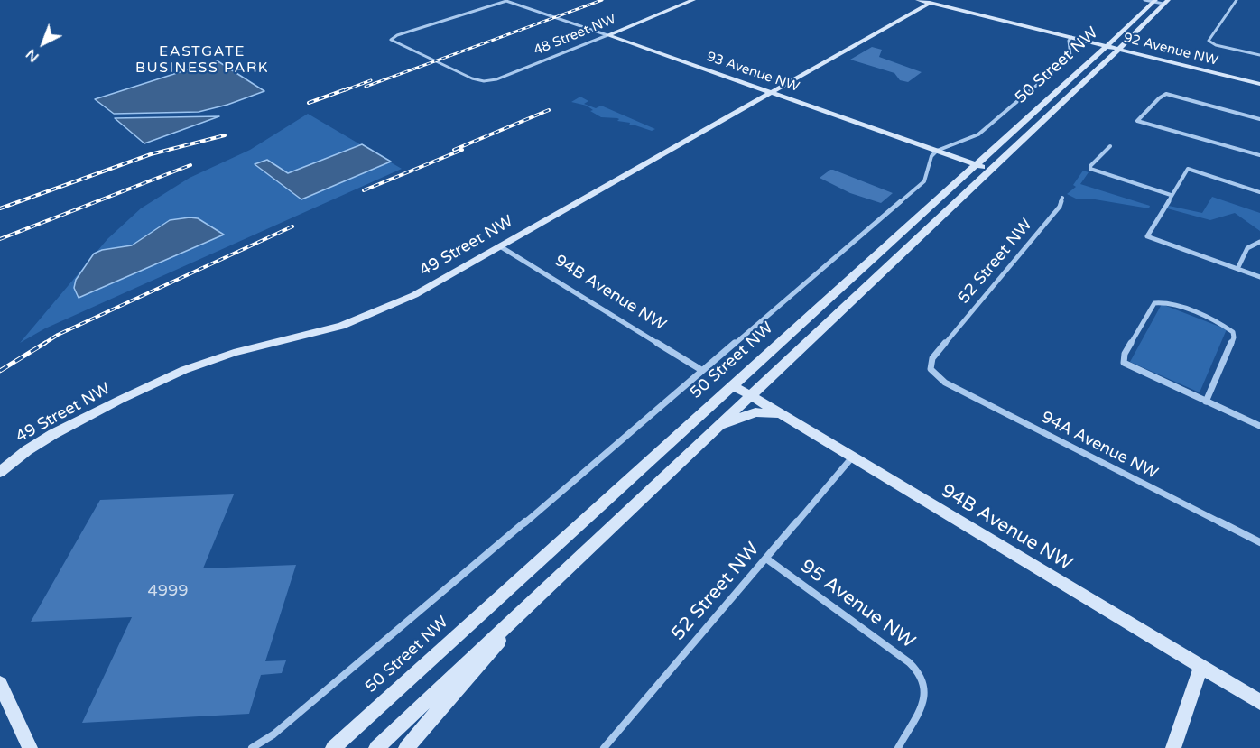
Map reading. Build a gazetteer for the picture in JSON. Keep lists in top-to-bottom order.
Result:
{
  "streets": {
    "main road": [
      "48 Street NW",
      "92 Avenue NW",
      "50 Street NW",
      "93 Avenue NW",
      "49 Street NW",
      "94B Avenue NW"
    ],
    "street": ["52 Street NW", "94A Avenue NW", "95 Avenue NW"]
  },
  "crossings": [
    ["48 Street NW", "93 Avenue NW"],
    ["92 Avenue NW", "50 Street NW"],
    ["92 Avenue NW", "49 Street NW"],
    ["50 Street NW", "93 Avenue NW"],
    ["50 Street NW", "94B Avenue NW"],
    ["93 Avenue NW", "49 Street NW"],
    ["49 Street NW", "94B Avenue NW"],
    ["52 Street NW", "94B Avenue NW"],
    ["52 Street NW", "94A Avenue NW"],
    ["52 Street NW", "95 Avenue NW"]
  ],
  "districts": ["EASTGATE BUSINESS PARK"],
  "house_numbers": ["4999"],
  "north": "bottom left"
}
